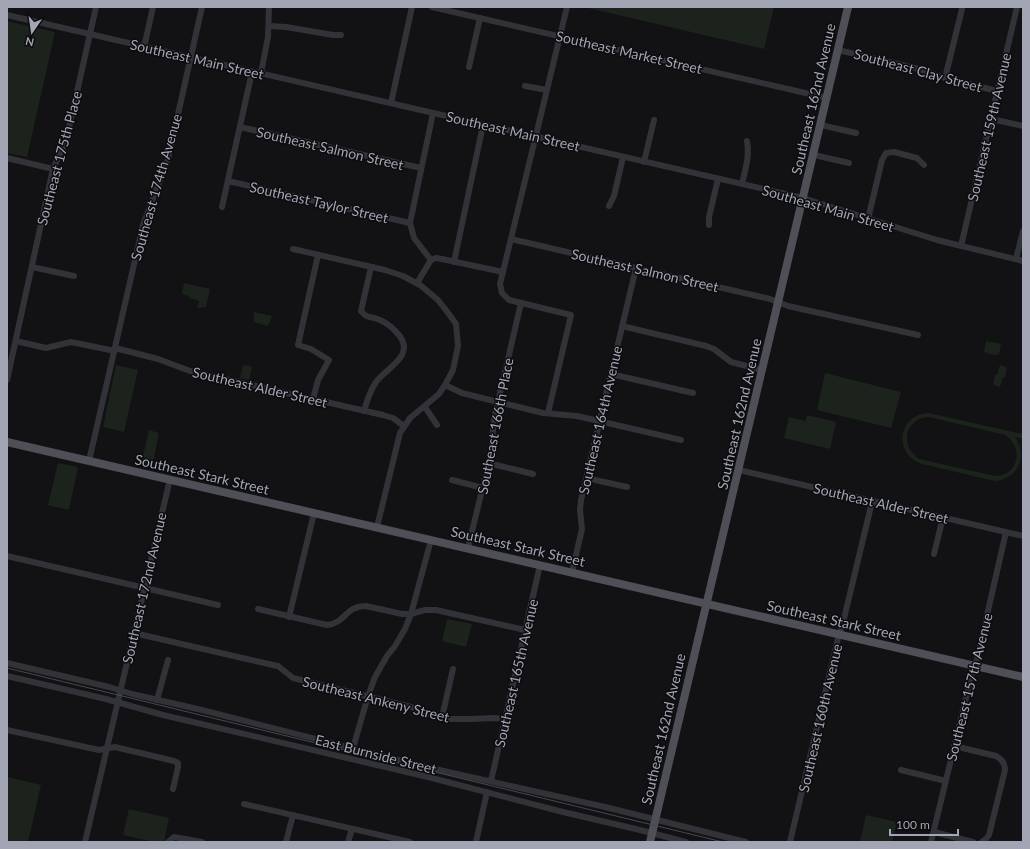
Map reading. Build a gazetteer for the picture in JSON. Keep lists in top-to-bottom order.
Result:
{
  "streets": {
    "main road": ["Southeast 162nd Avenue", "Southeast Stark Street"],
    "street": [
      "Southeast Market Street",
      "Southeast Main Street",
      "Southeast Clay Street",
      "Southeast 159th Avenue",
      "Southeast Salmon Street",
      "Southeast 175th Place",
      "Southeast 174th Avenue",
      "Southeast Taylor Street",
      "Southeast Alder Street",
      "Southeast 164th Avenue",
      "Southeast 166th Place",
      "Southeast 172nd Avenue",
      "Southeast 165th Avenue",
      "Southeast 157th Avenue",
      "Southeast Ankeny Street",
      "Southeast 160th Avenue",
      "East Burnside Street"
    ]
  },
  "crossings": [
    ["Southeast Market Street", "Southeast 162nd Avenue"],
    ["Southeast Main Street", "Southeast 162nd Avenue"],
    ["Southeast Main Street", "Southeast 159th Avenue"],
    ["Southeast Main Street", "Southeast 175th Place"],
    ["Southeast Main Street", "Southeast 174th Avenue"],
    ["Southeast Clay Street", "Southeast 162nd Avenue"],
    ["Southeast Clay Street", "Southeast 159th Avenue"],
    ["Southeast 162nd Avenue", "Southeast Salmon Street"],
    ["Southeast 162nd Avenue", "Southeast Alder Street"],
    ["Southeast 162nd Avenue", "Southeast Stark Street"],
    ["Southeast 162nd Avenue", "East Burnside Street"],
    ["Southeast Salmon Street", "Southeast 164th Avenue"],
    ["Southeast 175th Place", "Southeast Alder Street"],
    ["Southeast 174th Avenue", "Southeast Alder Street"],
    ["Southeast 174th Avenue", "Southeast Stark Street"],
    ["Southeast Alder Street", "Southeast 157th Avenue"],
    ["Southeast Alder Street", "Southeast 160th Avenue"],
    ["Southeast 164th Avenue", "Southeast Stark Street"],
    ["Southeast 166th Place", "Southeast Stark Street"],
    ["Southeast Stark Street", "Southeast 172nd Avenue"],
    ["Southeast Stark Street", "Southeast 165th Avenue"],
    ["Southeast Stark Street", "Southeast 157th Avenue"],
    ["Southeast Stark Street", "Southeast 160th Avenue"],
    ["Southeast 172nd Avenue", "Southeast Ankeny Street"],
    ["Southeast 172nd Avenue", "East Burnside Street"],
    ["Southeast 165th Avenue", "Southeast Ankeny Street"],
    ["Southeast 165th Avenue", "East Burnside Street"]
  ],
  "scale_bar": "100 m",
  "north": "bottom"
}
